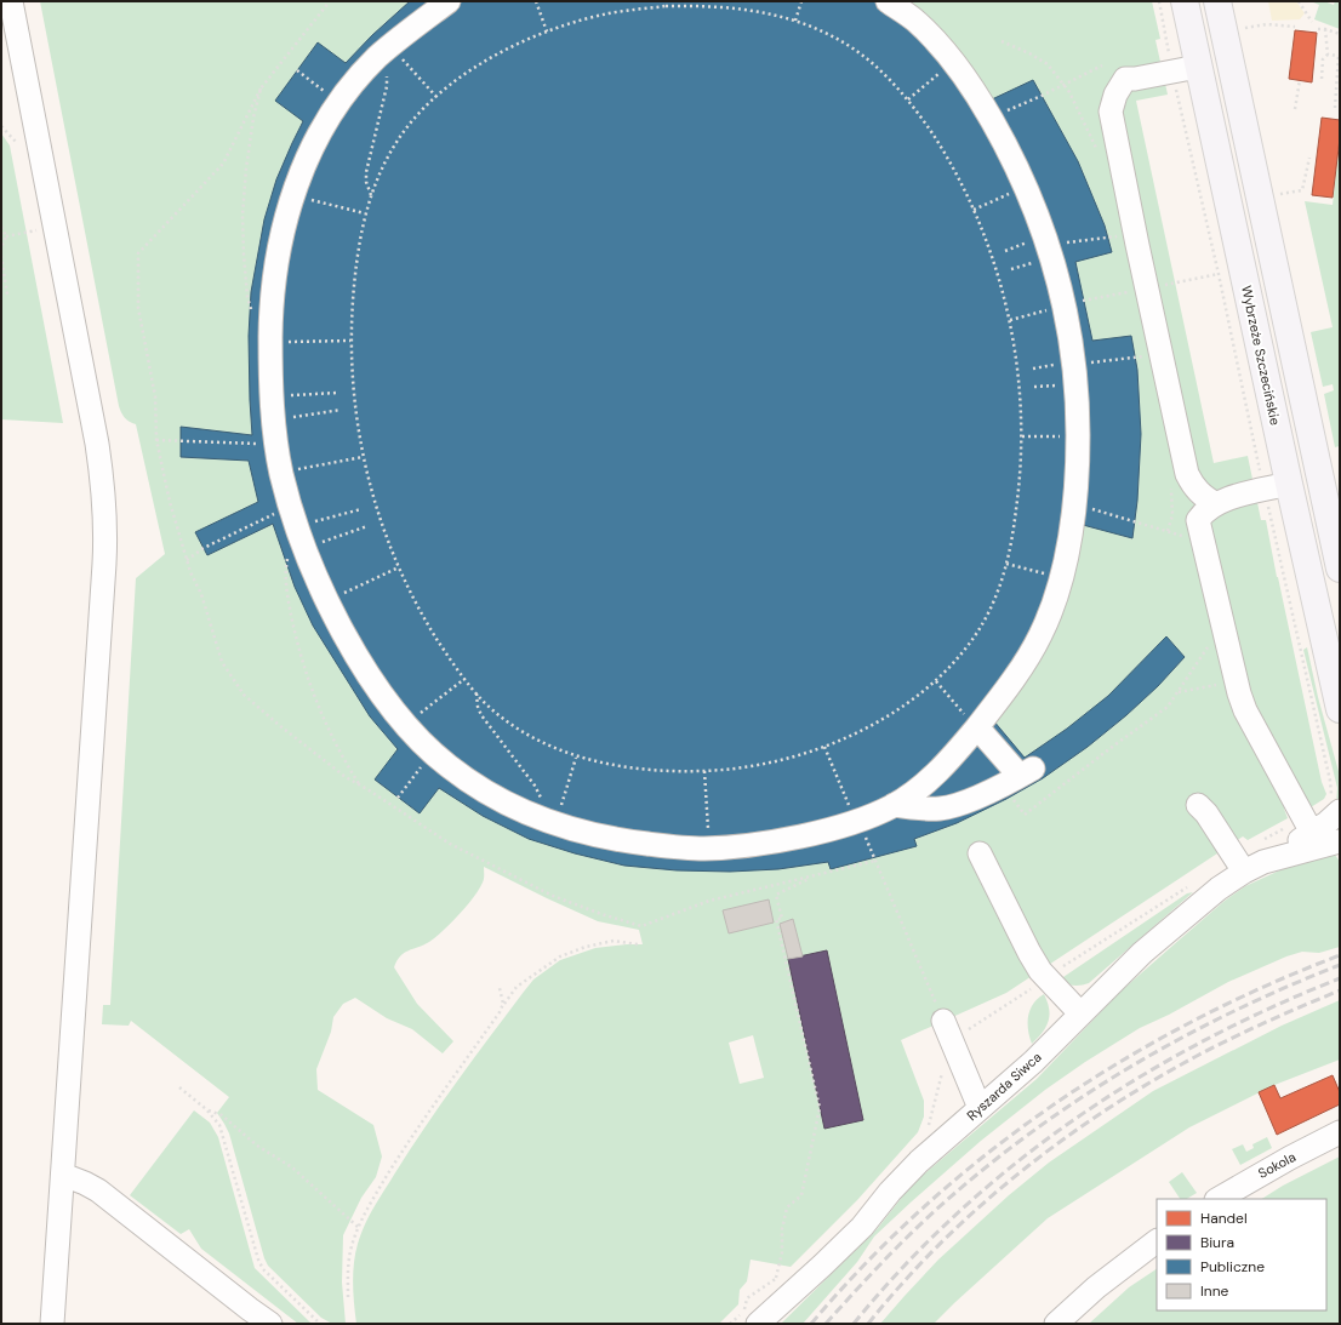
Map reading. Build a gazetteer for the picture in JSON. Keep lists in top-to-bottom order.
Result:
{
  "streets": {
    "main road": ["Wybrzeże Szczecińskie"],
    "street": ["Ryszarda Siwca", "Sokola"]
  },
  "legend": [
    "Handel",
    "Biura",
    "Publiczne",
    "Inne"
  ]
}
